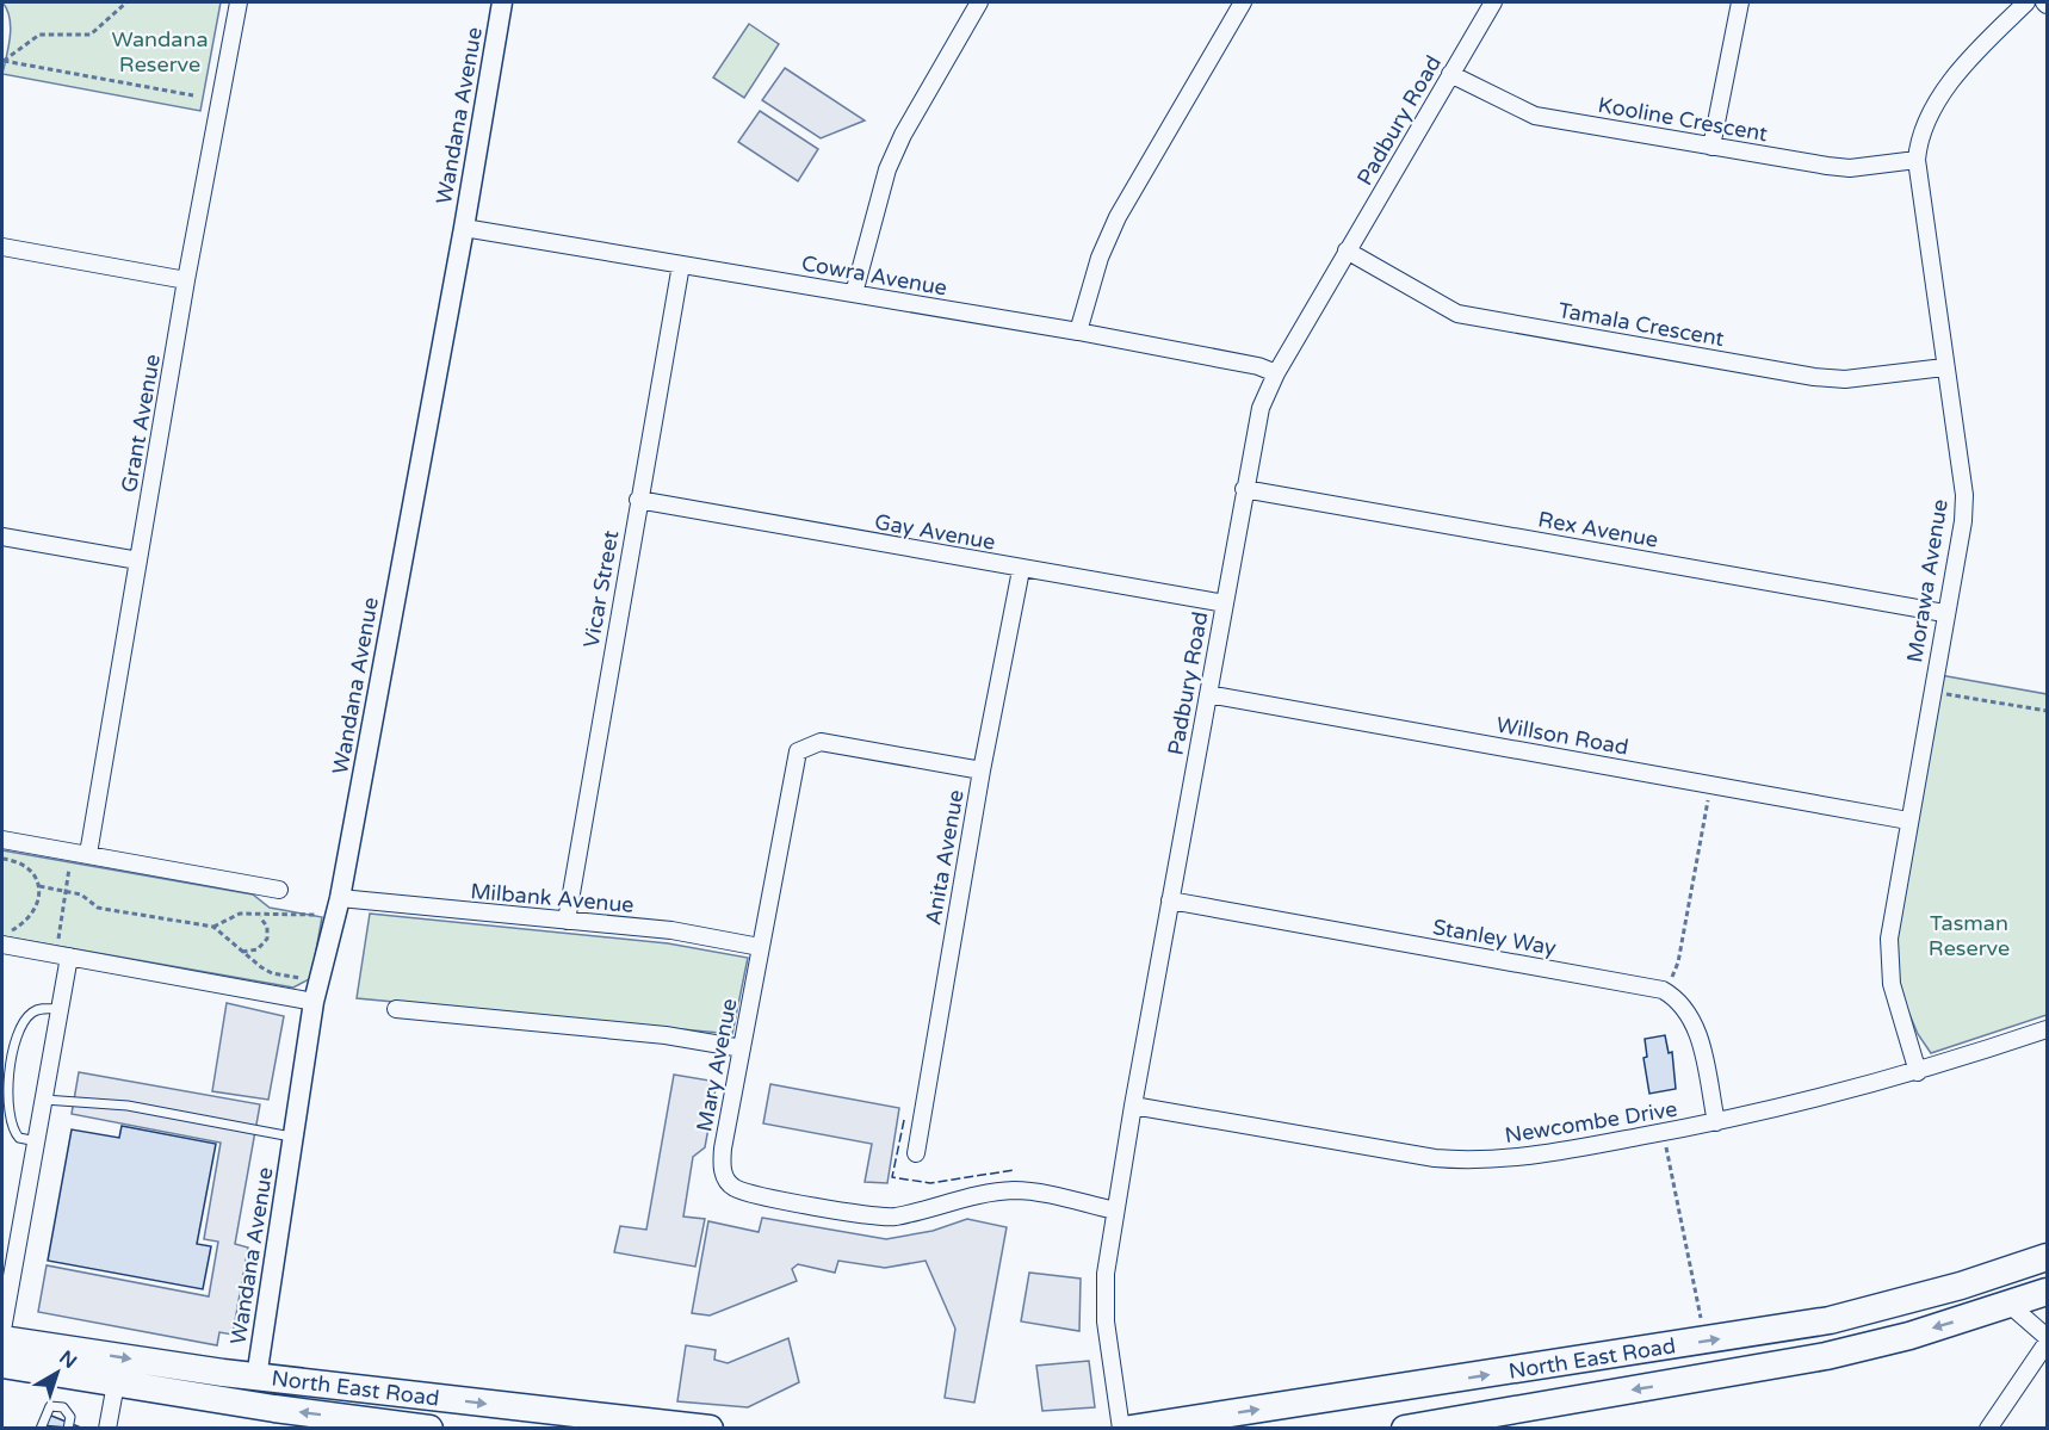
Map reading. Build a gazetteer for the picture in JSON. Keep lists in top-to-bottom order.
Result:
{
  "streets": {
    "highway": ["North East Road"],
    "street": [
      "Wandana Avenue",
      "Kooline Crescent",
      "Padbury Road",
      "Cowra Avenue",
      "Tamala Crescent",
      "Grant Avenue",
      "Rex Avenue",
      "Gay Avenue",
      "Morawa Avenue",
      "Vicar Street",
      "Willson Road",
      "Anita Avenue",
      "Milbank Avenue",
      "Stanley Way",
      "Mary Avenue",
      "Newcombe Drive"
    ]
  },
  "crossings": [
    ["Wandana Avenue", "Cowra Avenue"],
    ["Wandana Avenue", "Milbank Avenue"],
    ["Wandana Avenue", "North East Road"],
    ["Kooline Crescent", "Padbury Road"],
    ["Kooline Crescent", "Morawa Avenue"],
    ["Padbury Road", "Cowra Avenue"],
    ["Padbury Road", "Tamala Crescent"],
    ["Padbury Road", "Rex Avenue"],
    ["Padbury Road", "Gay Avenue"],
    ["Padbury Road", "Willson Road"],
    ["Padbury Road", "Stanley Way"],
    ["Padbury Road", "Mary Avenue"],
    ["Padbury Road", "Newcombe Drive"],
    ["Cowra Avenue", "Vicar Street"],
    ["Tamala Crescent", "Morawa Avenue"],
    ["Rex Avenue", "Morawa Avenue"],
    ["Gay Avenue", "Vicar Street"],
    ["Gay Avenue", "Anita Avenue"],
    ["Morawa Avenue", "Willson Road"],
    ["Morawa Avenue", "Newcombe Drive"],
    ["Vicar Street", "Milbank Avenue"],
    ["Anita Avenue", "Mary Avenue"],
    ["Milbank Avenue", "Mary Avenue"],
    ["Stanley Way", "Newcombe Drive"]
  ],
  "parks": ["Wandana Reserve", "Tasman Reserve"],
  "north": "top right"
}
